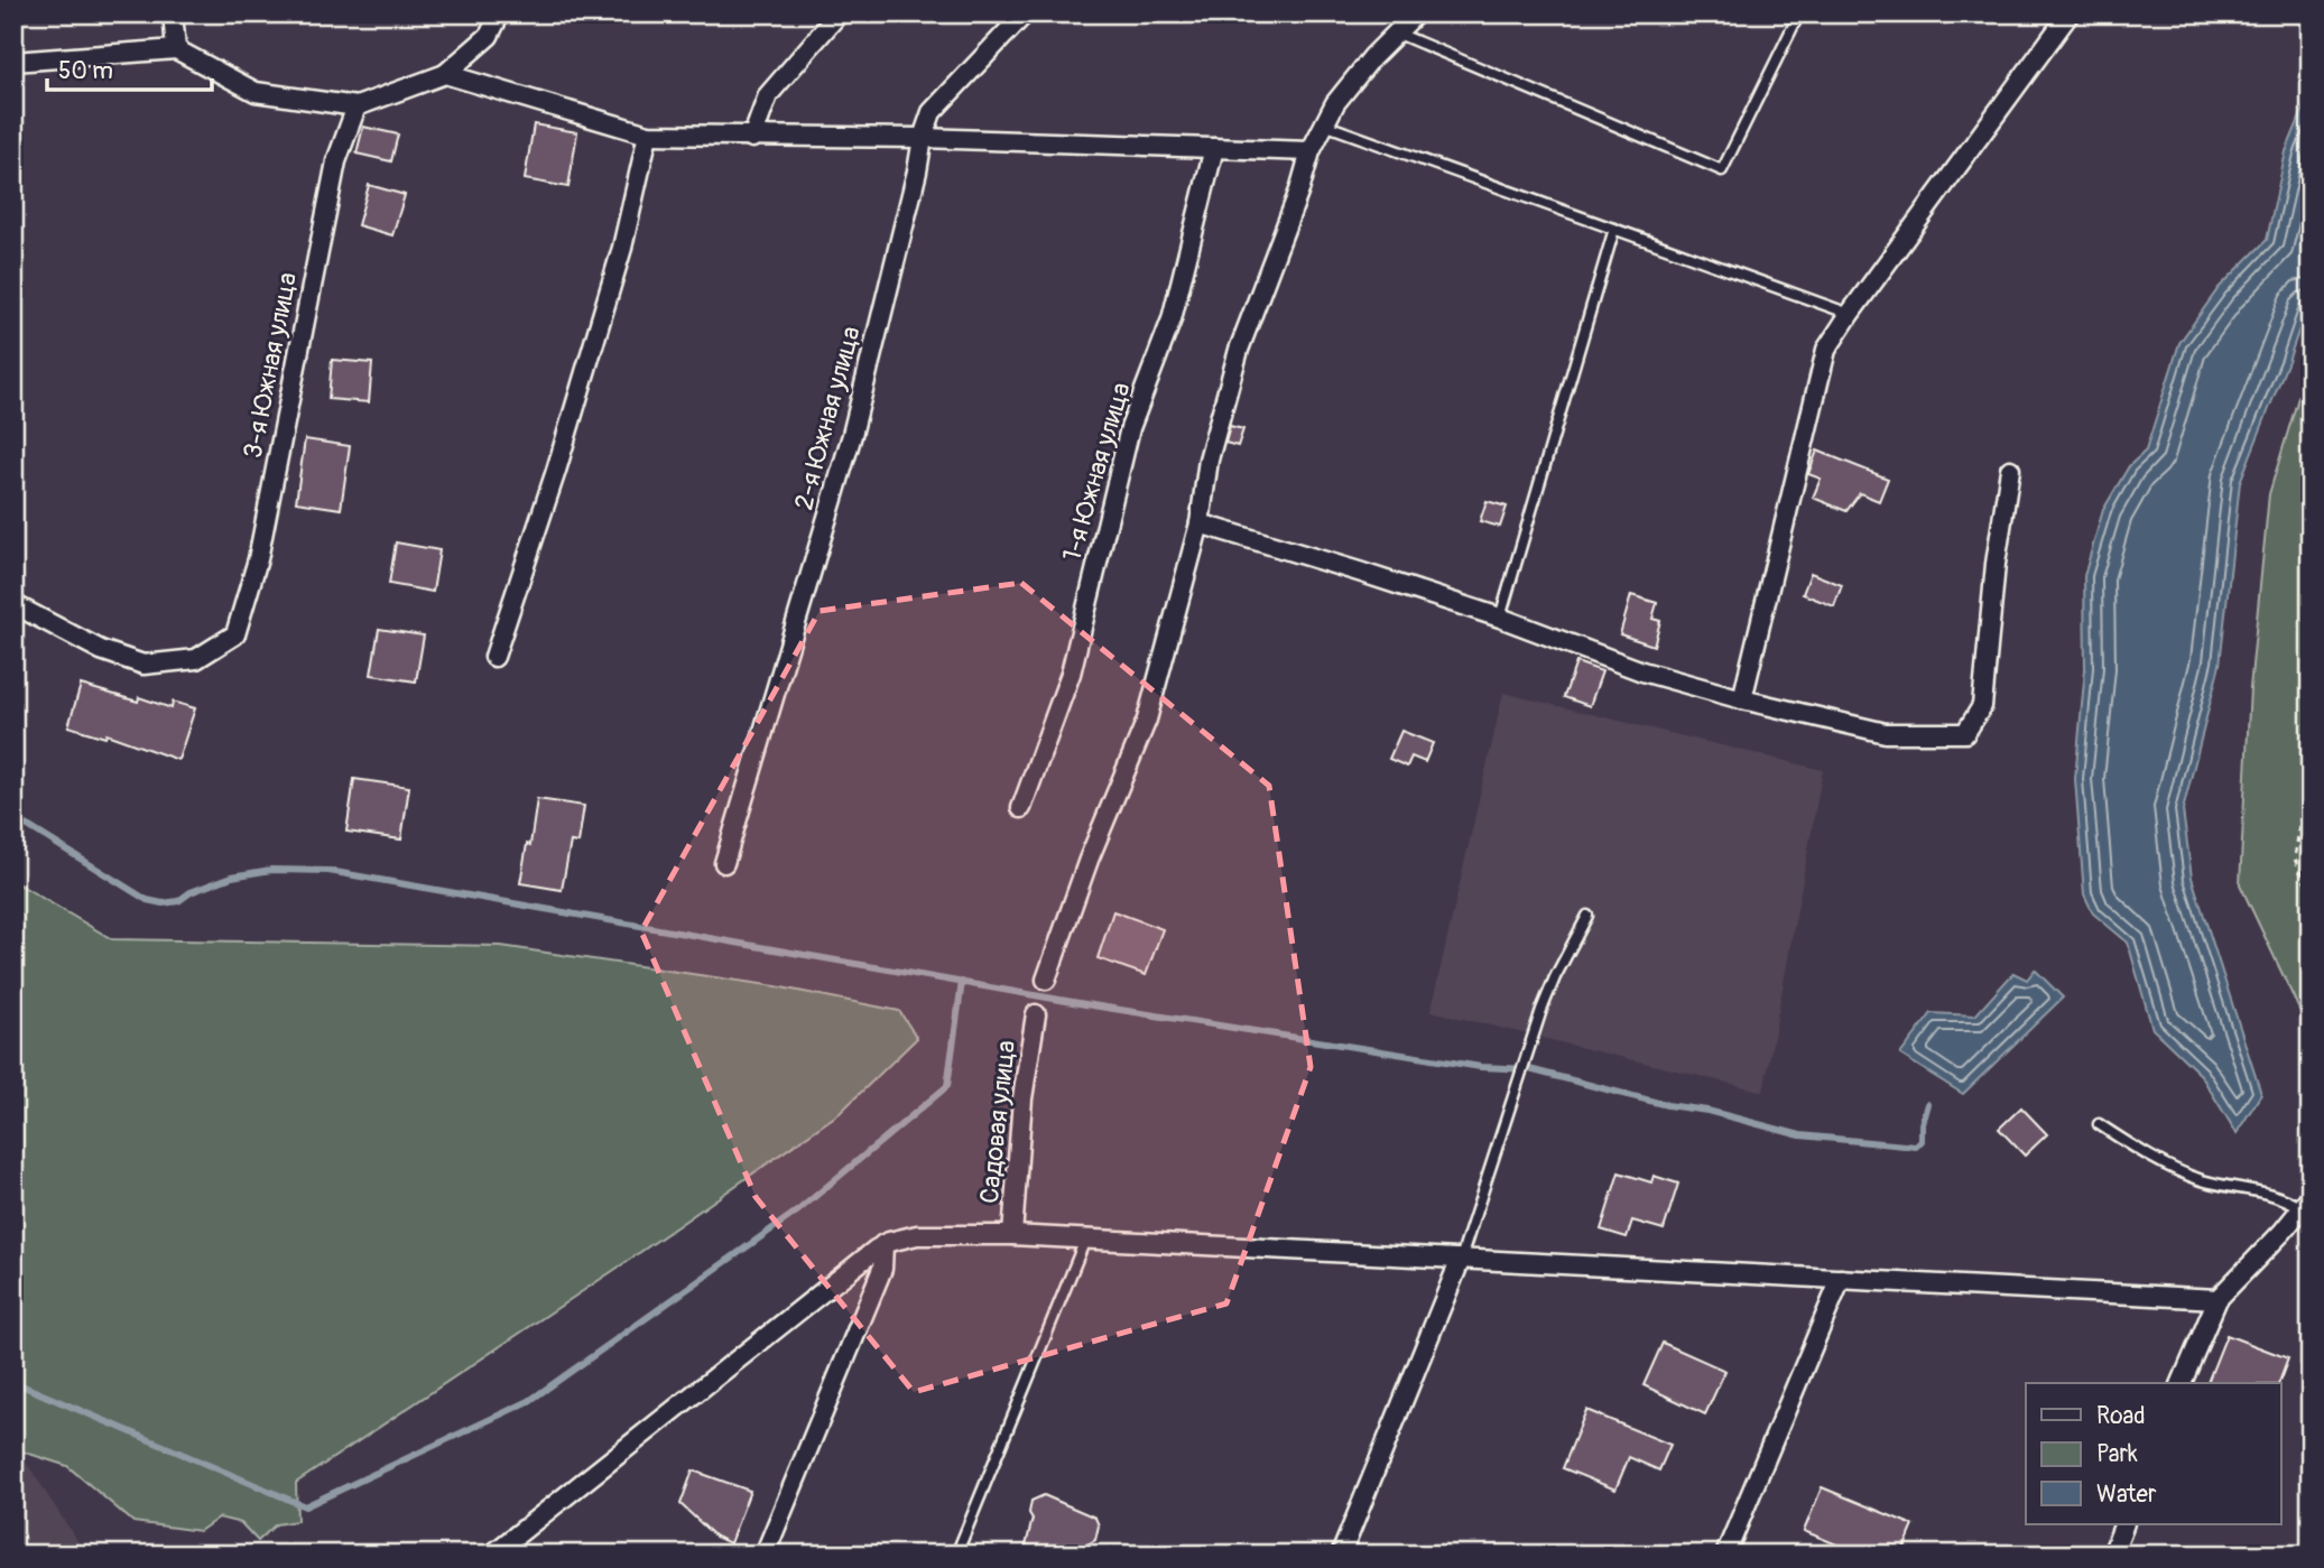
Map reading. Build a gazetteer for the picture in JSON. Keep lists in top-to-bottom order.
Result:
{
  "streets": {
    "street": [
      "3-я Южная улица",
      "2-я Южная улица",
      "1-я Южная улица",
      "Садовая улица"
    ]
  },
  "legend": ["Road", "Park", "Water"],
  "scale_bar": "50 m"
}
